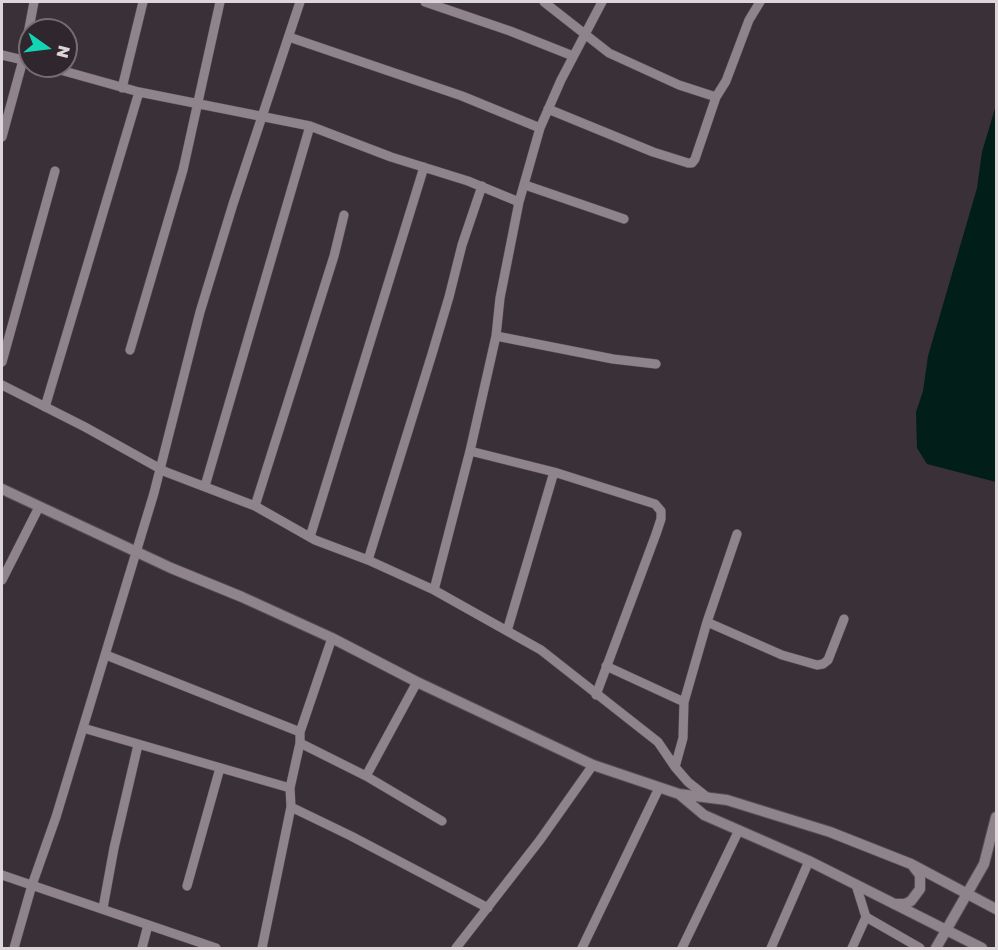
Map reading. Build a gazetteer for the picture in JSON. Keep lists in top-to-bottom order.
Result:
{
  "north": "right"
}
